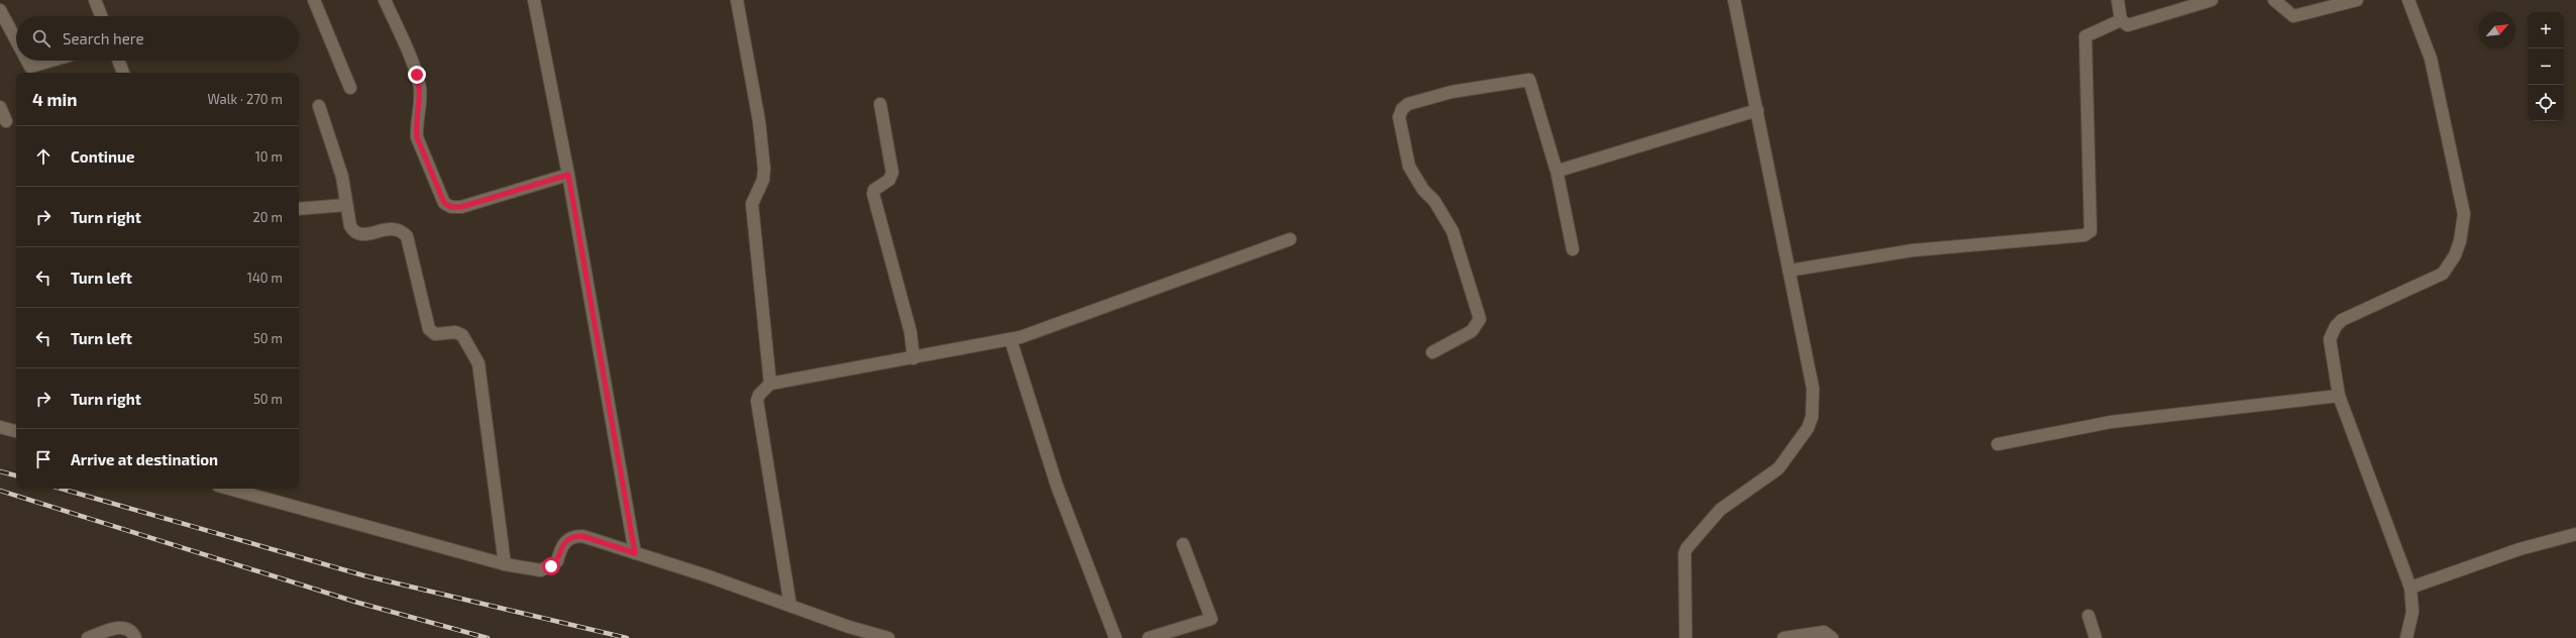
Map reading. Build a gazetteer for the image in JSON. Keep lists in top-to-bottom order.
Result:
{
  "north": "top right",
  "page": {
    "map_buttons": ["+", "−"],
    "search": "Search here",
    "heading": ["4 min", "Walk · 270 m"],
    "list": [
      ["Continue", "10 m"],
      ["Turn right", "20 m"],
      ["Turn left", "140 m"],
      ["Turn left", "50 m"],
      ["Turn right", "50 m"],
      "Arrive at destination"
    ]
  }
}
